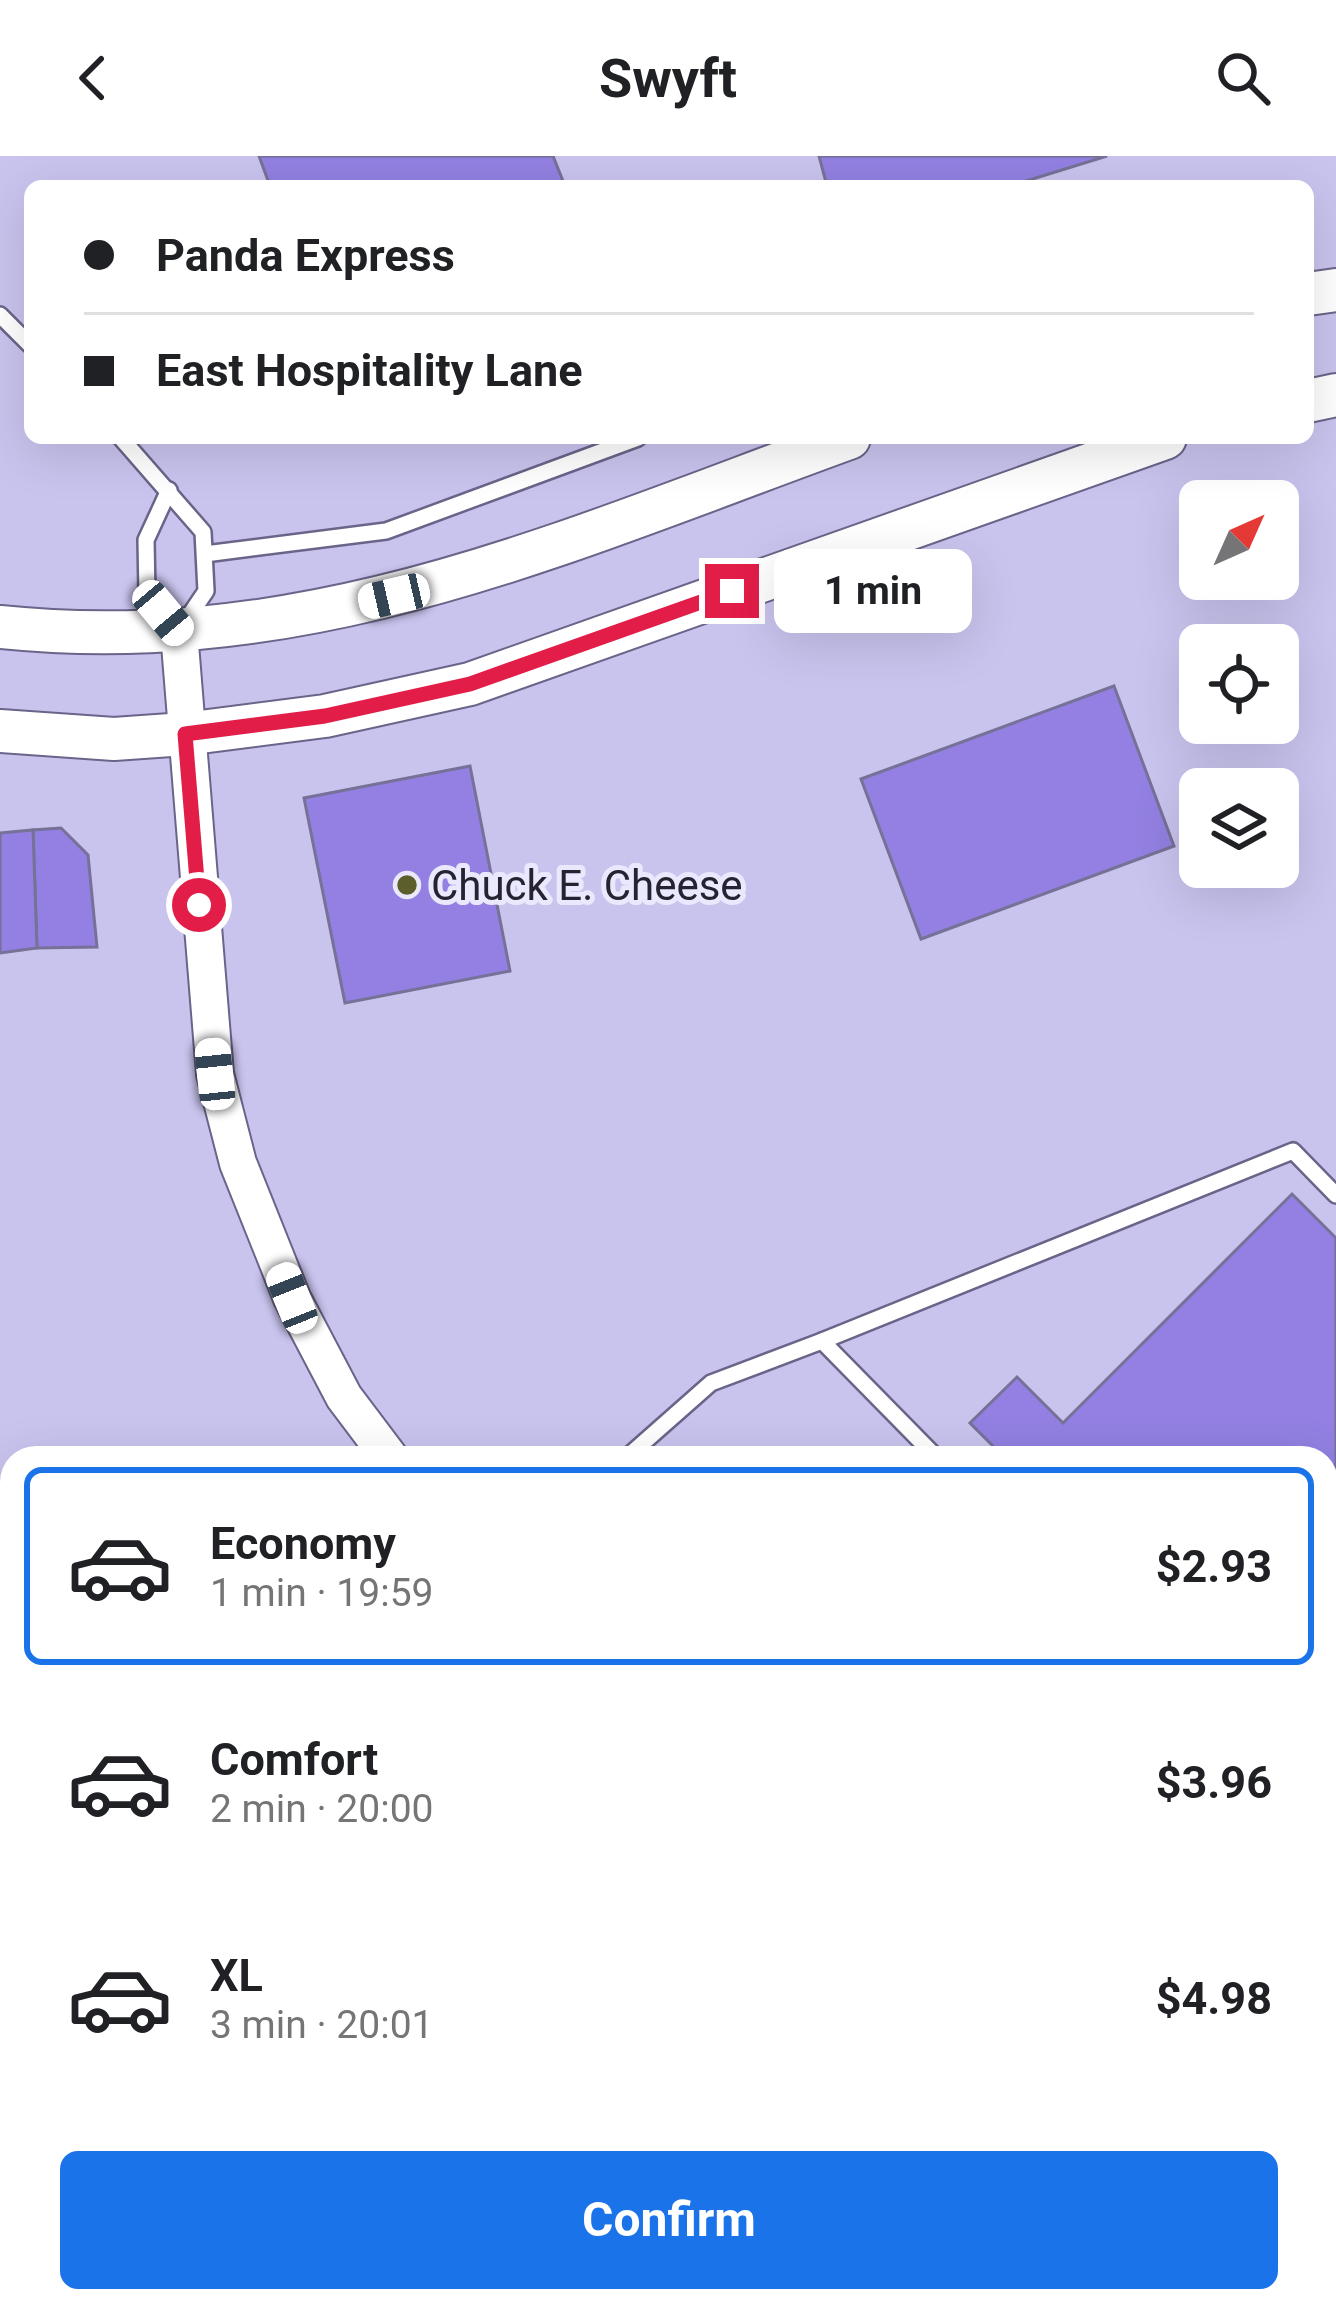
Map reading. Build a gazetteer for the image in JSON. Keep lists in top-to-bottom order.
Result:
{
  "places": ["Chuck E. Cheese"],
  "north": "top right",
  "page": {
    "header": "Swyft",
    "banner": ["Panda Express", "East Hospitality Lane"],
    "bubble": "1 min",
    "list": [
      {
        "name": "Economy",
        "note": "1 min · 19:59",
        "value": "$2.93"
      },
      {
        "name": "Comfort",
        "note": "2 min · 20:00",
        "value": "$3.96"
      },
      {
        "name": "XL",
        "note": "3 min · 20:01",
        "value": "$4.98"
      }
    ],
    "buttons": "Confirm"
  }
}
